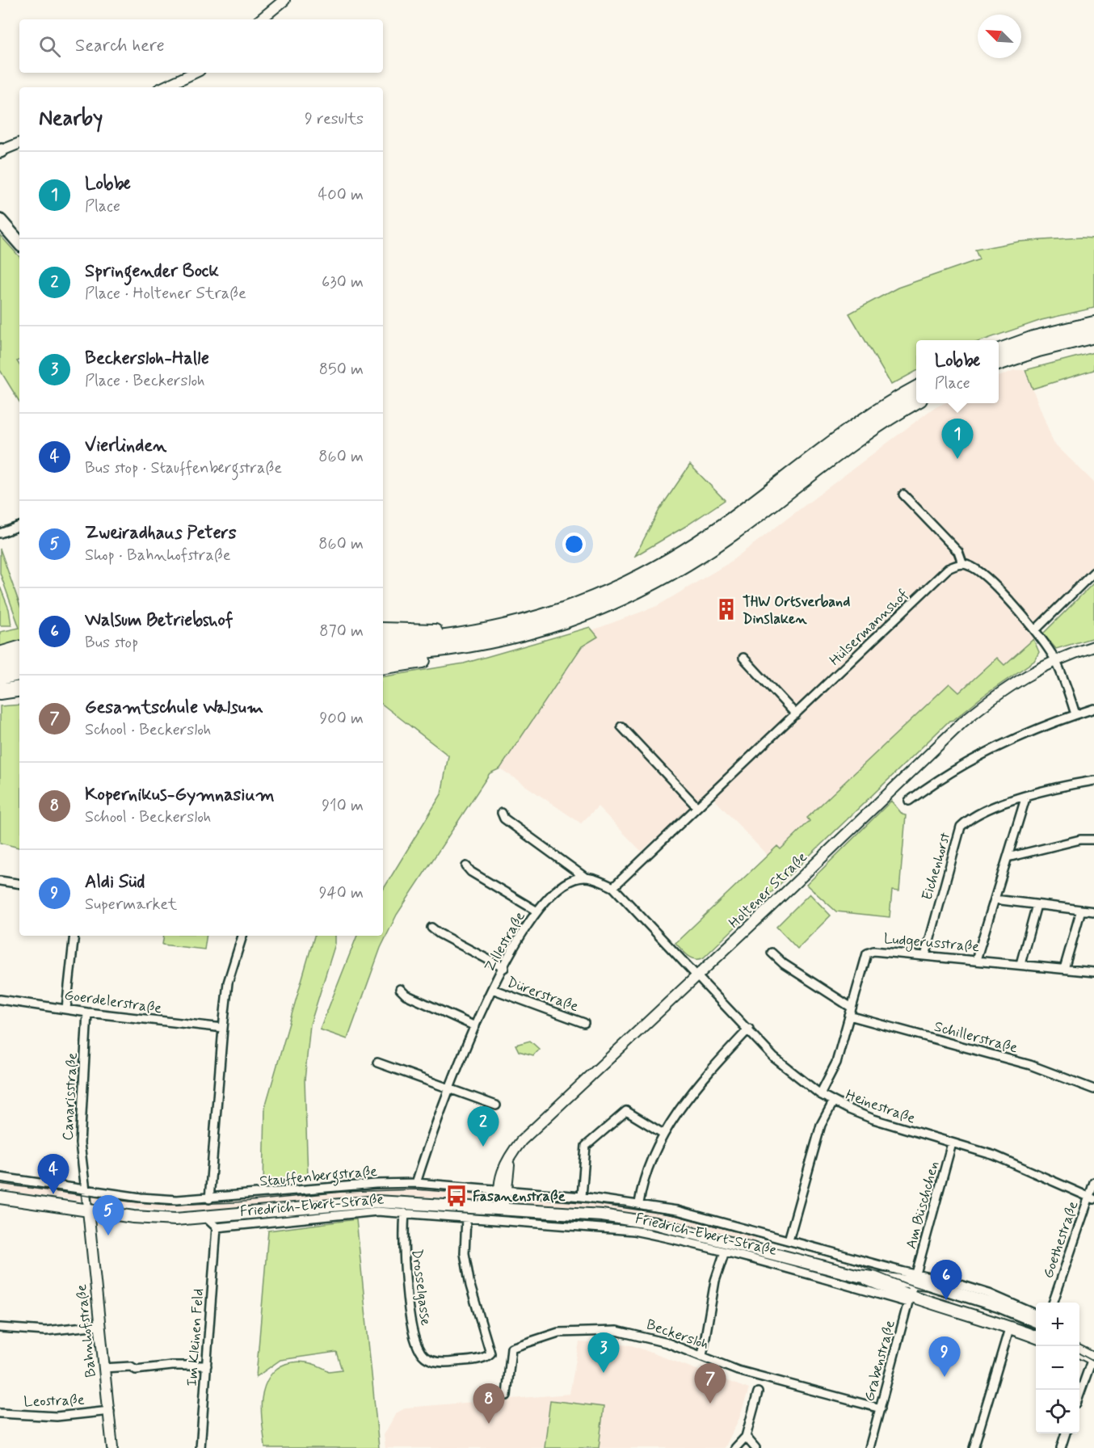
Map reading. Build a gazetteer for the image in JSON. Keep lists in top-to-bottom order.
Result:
{
  "streets": {
    "main road": ["Friedrich-Ebert-Straße"],
    "street": [
      "Hülsermannshof",
      "Eichenhorst",
      "Holtener Straße",
      "Zillestraße",
      "Ludgerusstraße",
      "Dürerstraße",
      "Goerdelerstraße",
      "Schillerstraße",
      "Canarisstraße",
      "Heinestraße",
      "Stauffenbergstraße",
      "Am Büschchen",
      "Goethestraße",
      "Drosselgasse",
      "Bahnhofstraße",
      "Beckersloh",
      "Im Kleinen Feld",
      "Grabenstraße",
      "Leostraße"
    ]
  },
  "crossings": [
    ["Eichenhorst", "Ludgerusstraße"],
    ["Holtener Straße", "Heinestraße"],
    ["Holtener Straße", "Stauffenbergstraße"],
    ["Holtener Straße", "Friedrich-Ebert-Straße"],
    ["Zillestraße", "Dürerstraße"],
    ["Zillestraße", "Stauffenbergstraße"],
    ["Ludgerusstraße", "Schillerstraße"],
    ["Ludgerusstraße", "Heinestraße"],
    ["Goerdelerstraße", "Canarisstraße"],
    ["Canarisstraße", "Stauffenbergstraße"],
    ["Canarisstraße", "Friedrich-Ebert-Straße"],
    ["Canarisstraße", "Bahnhofstraße"],
    ["Heinestraße", "Am Büschchen"],
    ["Heinestraße", "Goethestraße"],
    ["Stauffenbergstraße", "Friedrich-Ebert-Straße"],
    ["Stauffenbergstraße", "Am Büschchen"],
    ["Stauffenbergstraße", "Grabenstraße"],
    ["Friedrich-Ebert-Straße", "Am Büschchen"],
    ["Friedrich-Ebert-Straße", "Drosselgasse"],
    ["Friedrich-Ebert-Straße", "Bahnhofstraße"],
    ["Friedrich-Ebert-Straße", "Im Kleinen Feld"],
    ["Friedrich-Ebert-Straße", "Grabenstraße"],
    ["Am Büschchen", "Grabenstraße"],
    ["Bahnhofstraße", "Leostraße"],
    ["Beckersloh", "Grabenstraße"]
  ],
  "places": {
    "building": ["THW Ortsverband Dinslaken"],
    "bus stop": ["Fasanenstraße"]
  },
  "north": "top left",
  "page": {
    "search": "Search here",
    "heading": ["Nearby", "9 results"],
    "list": [
      {
        "mark": "1",
        "name": "Lobbe",
        "note": "Place",
        "value": "400 m"
      },
      {
        "mark": "2",
        "name": "Springender Bock",
        "note": "Place · Holtener Straße",
        "value": "630 m"
      },
      {
        "mark": "3",
        "name": "Beckersloh-Halle",
        "note": "Place · Beckersloh",
        "value": "850 m"
      },
      {
        "mark": "4",
        "name": "Vierlinden",
        "note": "Bus stop · Stauffenbergstraße",
        "value": "860 m"
      },
      {
        "mark": "5",
        "name": "Zweiradhaus Peters",
        "note": "Shop · Bahnhofstraße",
        "value": "860 m"
      },
      {
        "mark": "6",
        "name": "Walsum Betriebshof",
        "note": "Bus stop",
        "value": "870 m"
      },
      {
        "mark": "7",
        "name": "Gesamtschule Walsum",
        "note": "School · Beckersloh",
        "value": "900 m"
      },
      {
        "mark": "8",
        "name": "Kopernikus-Gymnasium",
        "note": "School · Beckersloh",
        "value": "910 m"
      },
      {
        "mark": "9",
        "name": "Aldi Süd",
        "note": "Supermarket",
        "value": "940 m"
      }
    ],
    "popup": ["Lobbe", "Place"],
    "pins": [
      "1",
      "2",
      "4",
      "5",
      "6",
      "3",
      "9",
      "7",
      "8"
    ],
    "map_buttons": ["+", "−"]
  }
}
